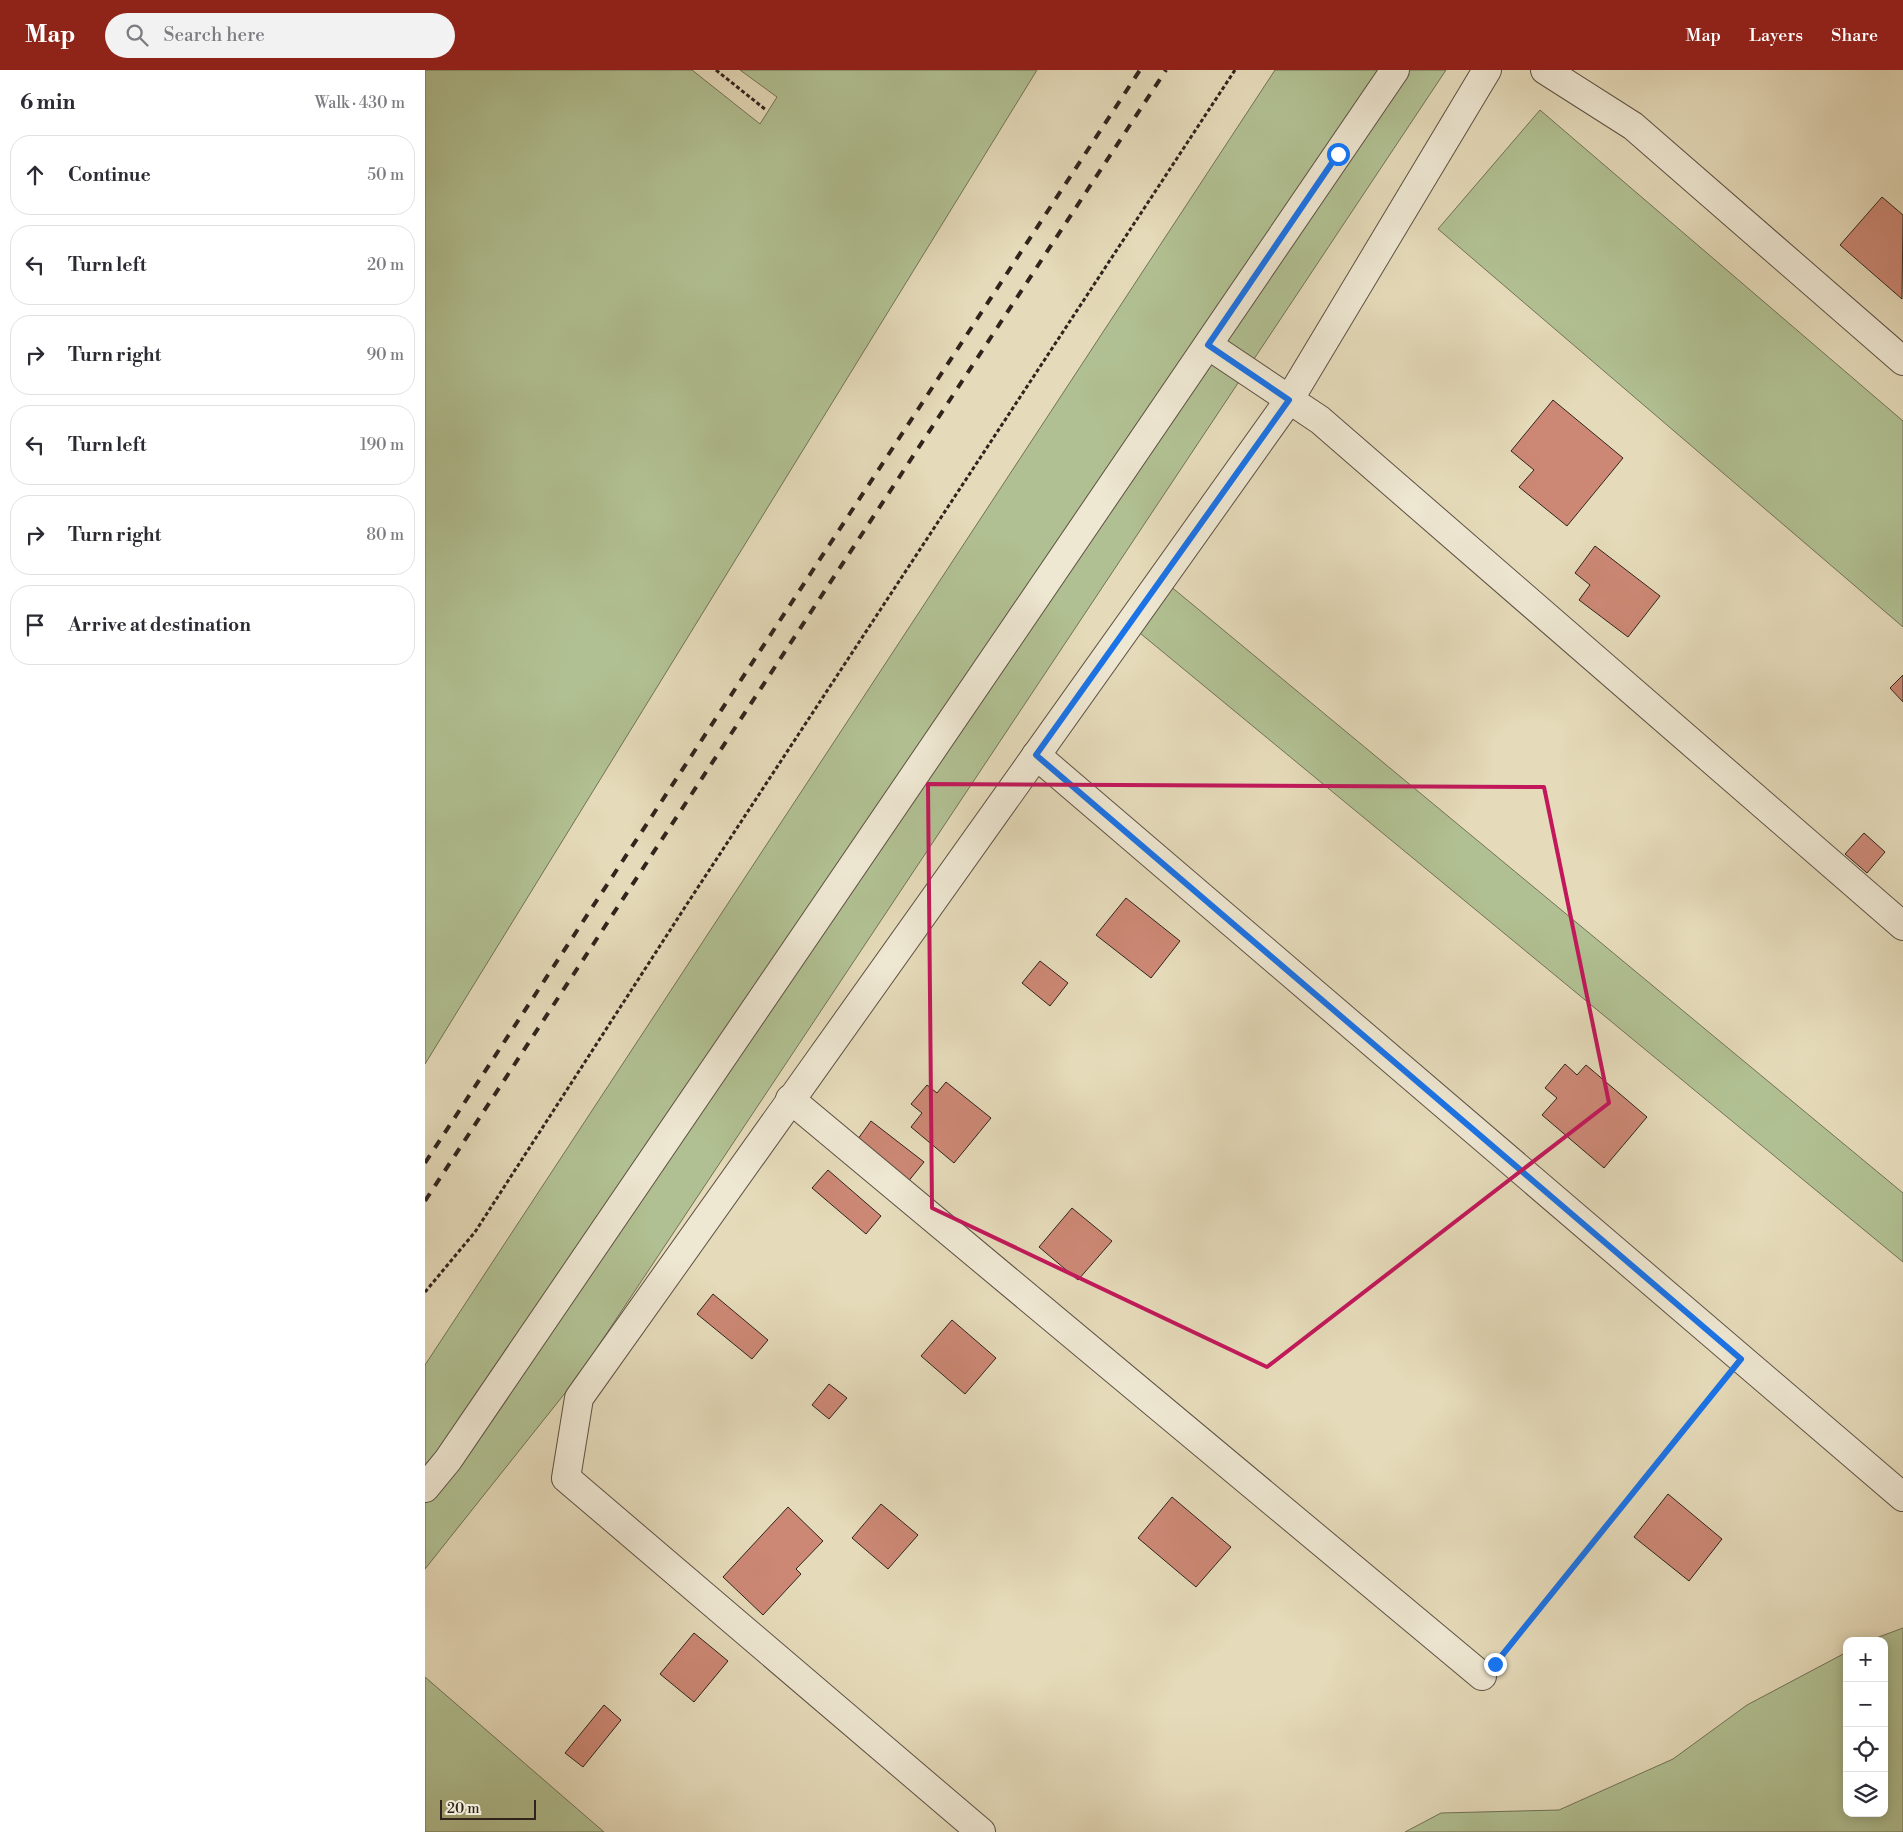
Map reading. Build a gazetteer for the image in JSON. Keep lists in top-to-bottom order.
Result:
{
  "scale_bar": "20 m",
  "page": {
    "header": "Map",
    "search": "Search here",
    "nav": ["Map", "Layers", "Share"],
    "heading": ["6 min", "Walk · 430 m"],
    "list": [
      ["Continue", "50 m"],
      ["Turn left", "20 m"],
      ["Turn right", "90 m"],
      ["Turn left", "190 m"],
      ["Turn right", "80 m"],
      "Arrive at destination"
    ],
    "map_buttons": ["+", "−"],
    "scale": "20 m"
  }
}
